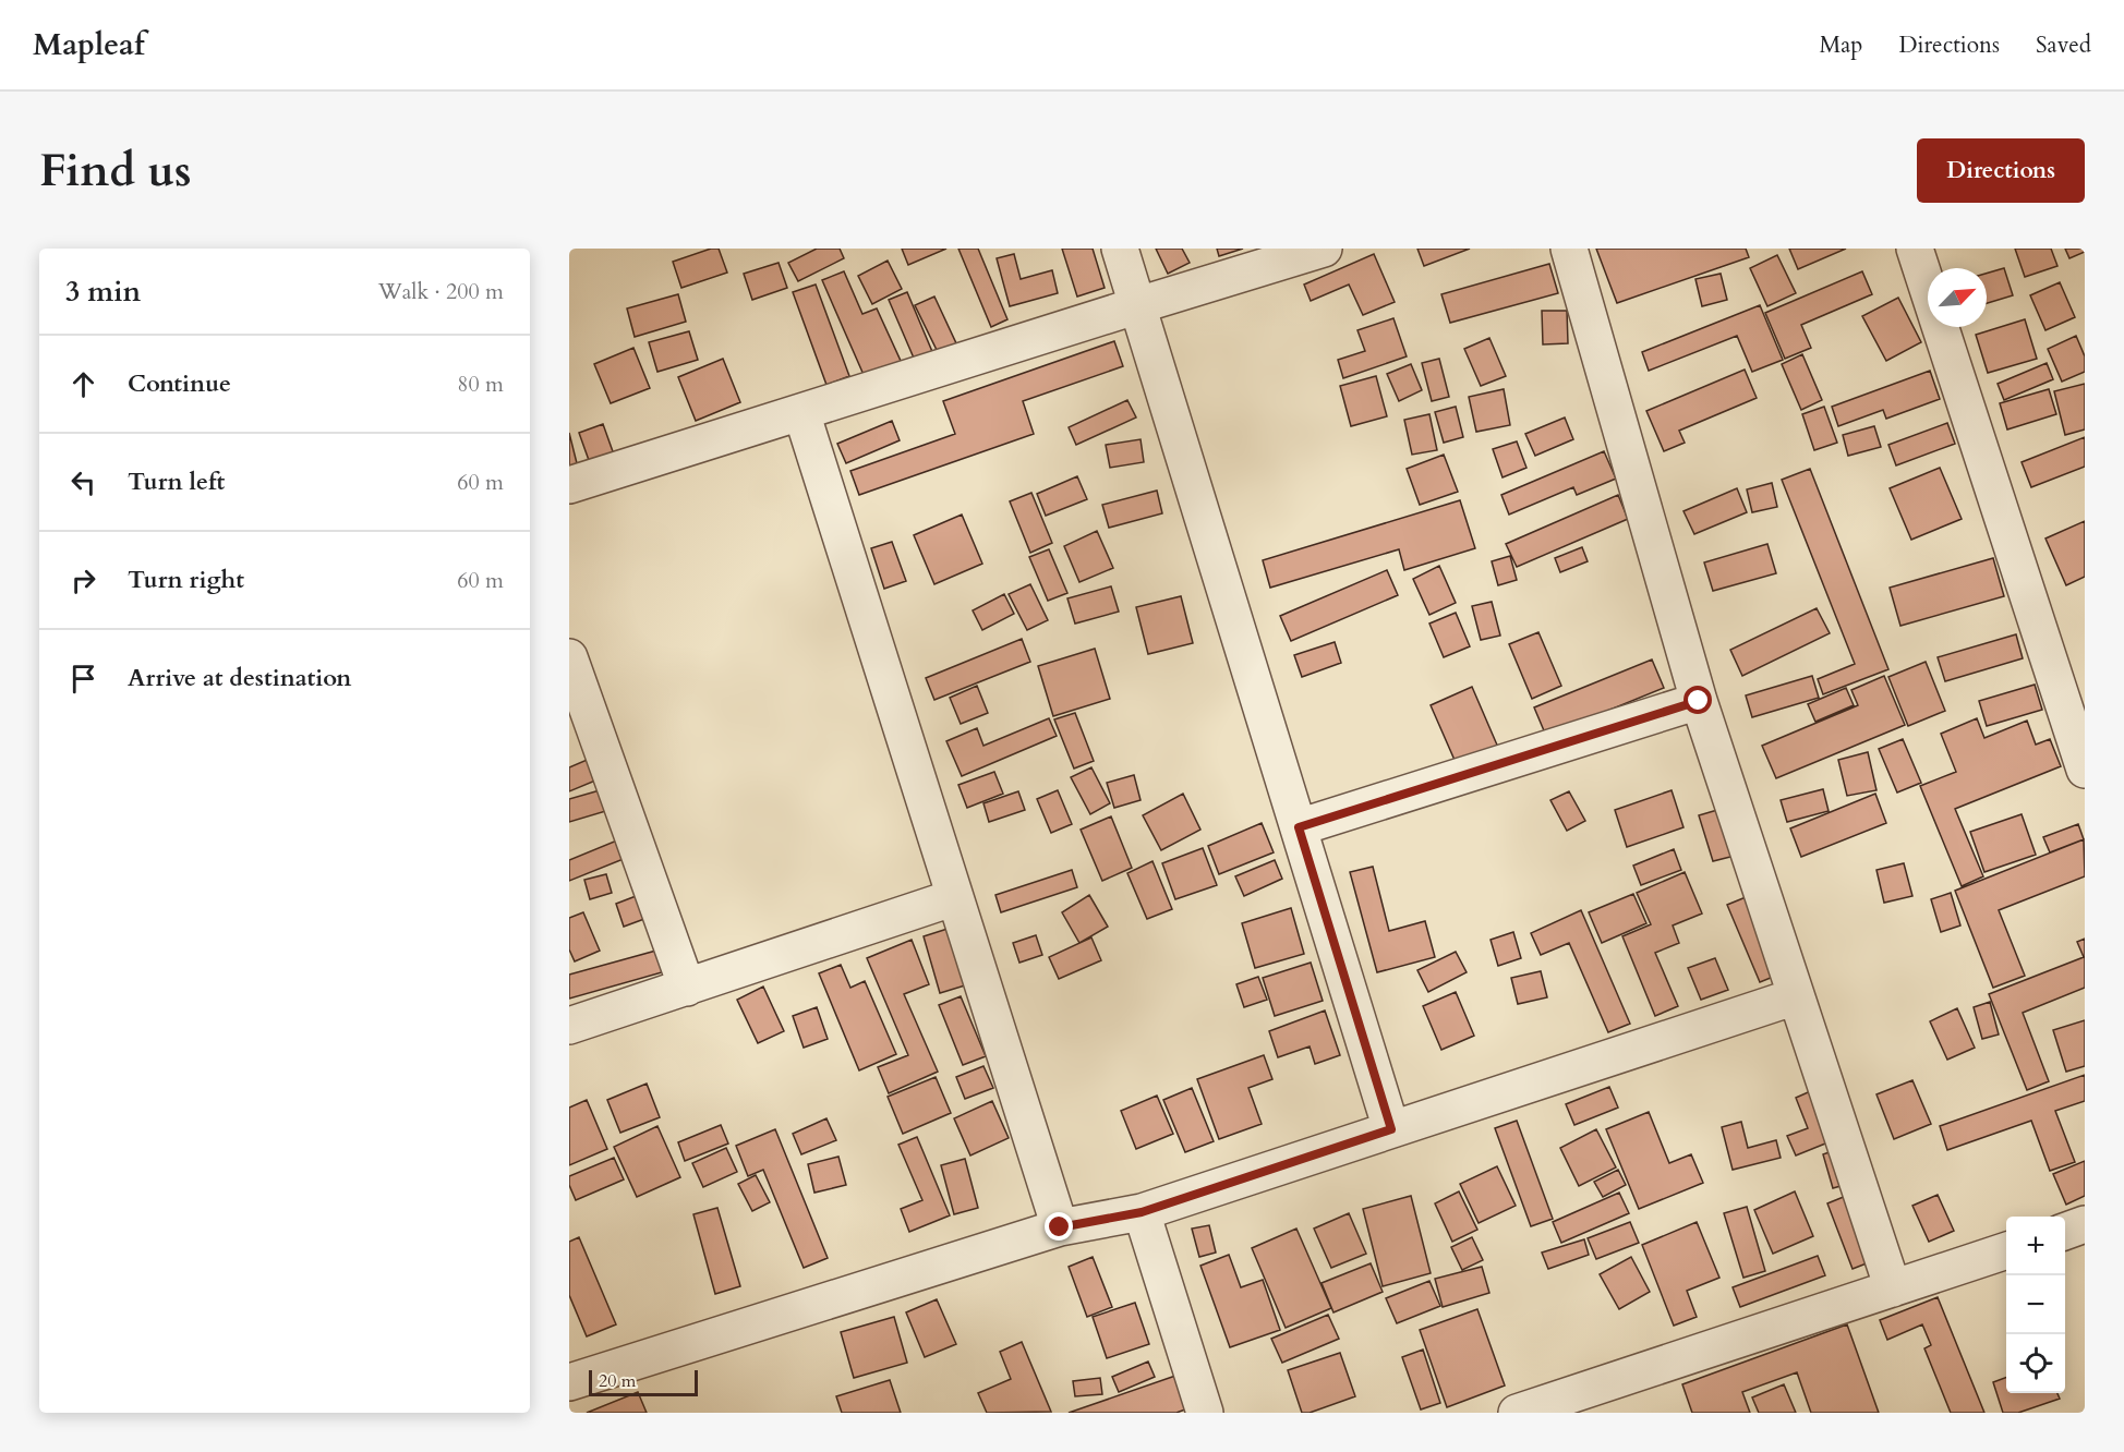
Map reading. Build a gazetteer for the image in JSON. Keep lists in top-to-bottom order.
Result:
{
  "scale_bar": "20 m",
  "north": "top right",
  "page": {
    "header": "Mapleaf",
    "nav": ["Map", "Directions", "Saved"],
    "buttons": "Directions",
    "title": "Find us",
    "heading": ["3 min", "Walk · 200 m"],
    "list": [
      ["Continue", "80 m"],
      ["Turn left", "60 m"],
      ["Turn right", "60 m"],
      "Arrive at destination"
    ],
    "map_buttons": ["+", "−"],
    "scale": "20 m"
  }
}
